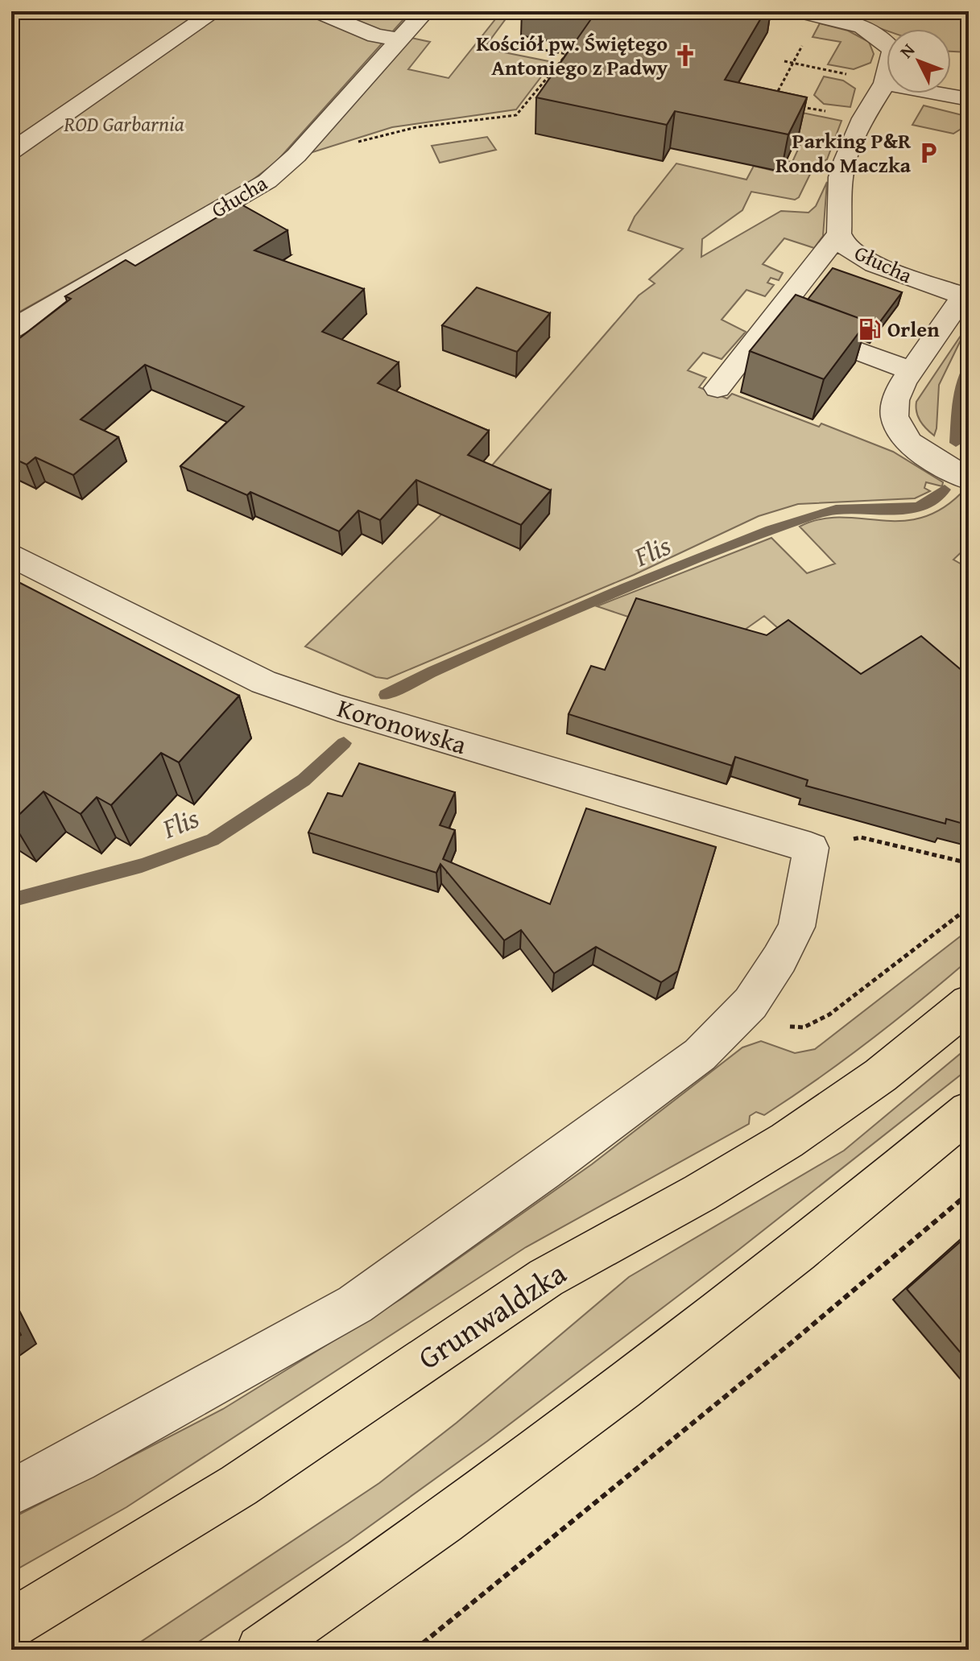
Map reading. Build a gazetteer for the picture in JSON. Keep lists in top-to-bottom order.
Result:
{
  "streets": {
    "main road": ["Grunwaldzka"],
    "street": ["Głucha", "Koronowska"]
  },
  "water": ["Flis"],
  "parks": ["ROD Garbarnia"],
  "places": {
    "church": ["Kościół pw. Świętego Antoniego z Padwy"],
    "parking": ["Parking P&R Rondo Maczka"],
    "fuel station": ["Orlen"]
  },
  "north": "top left"
}
